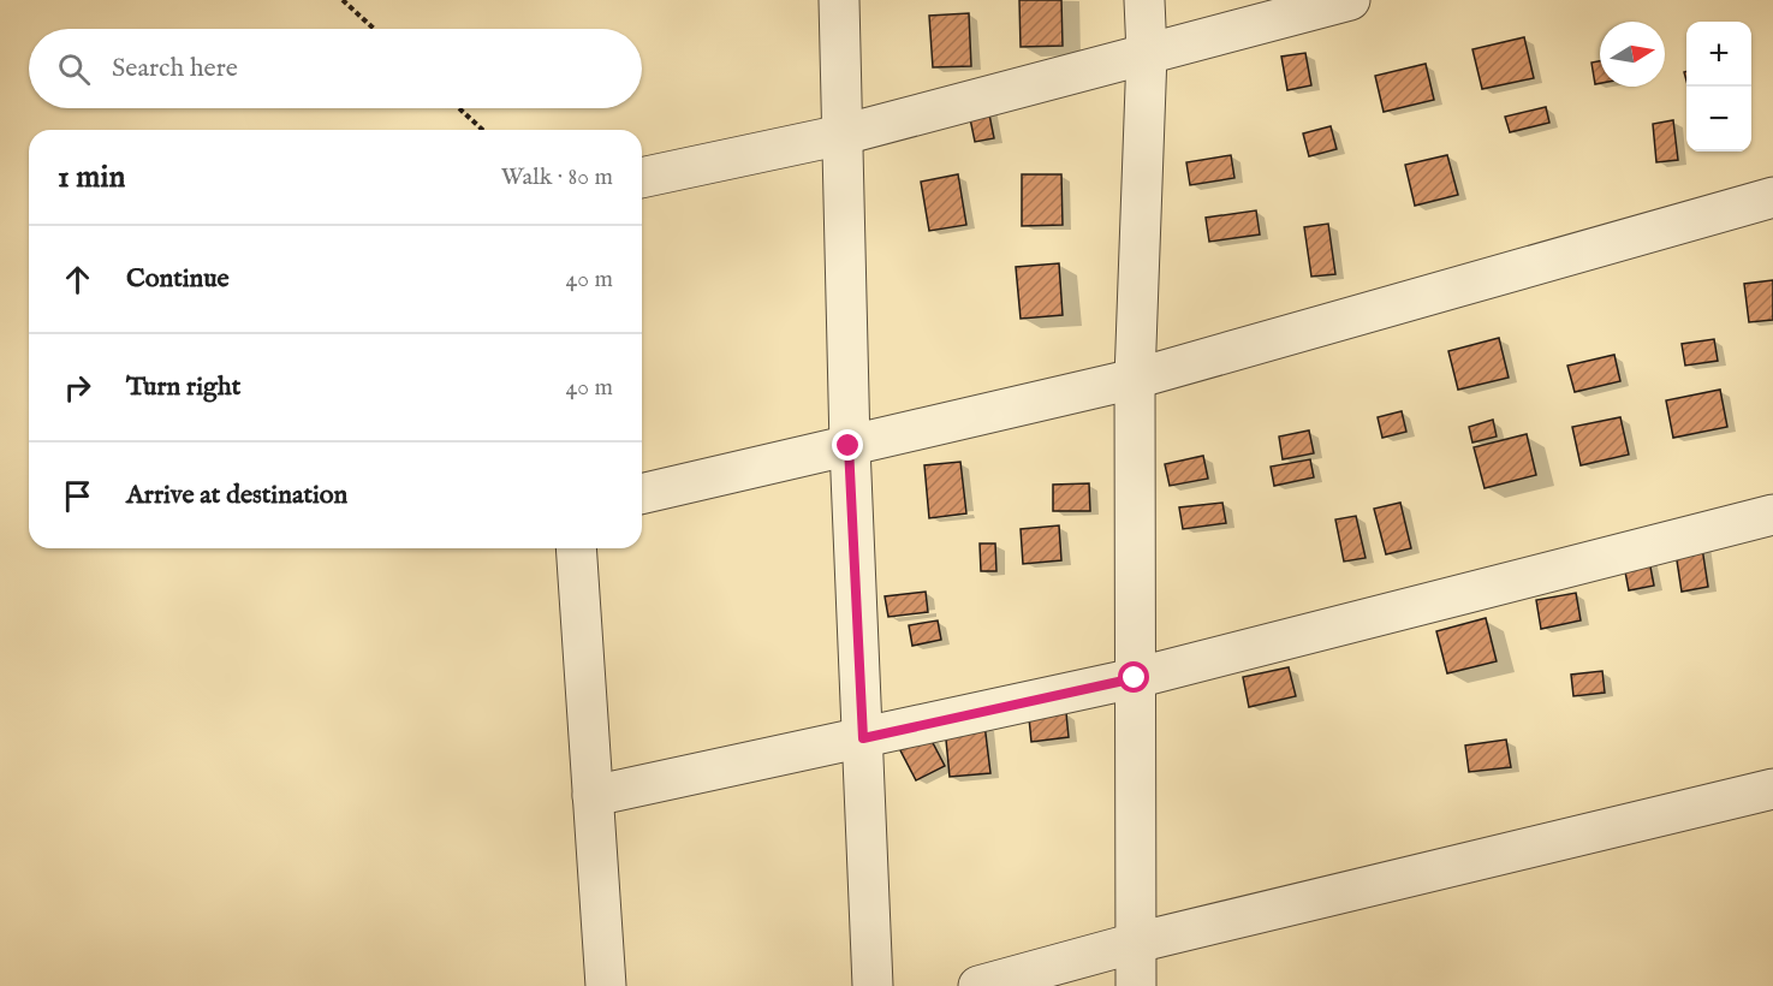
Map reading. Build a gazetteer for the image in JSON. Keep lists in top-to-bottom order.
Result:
{
  "north": "right",
  "page": {
    "map_buttons": ["+", "−"],
    "search": "Search here",
    "heading": ["1 min", "Walk · 80 m"],
    "list": [
      ["Continue", "40 m"],
      ["Turn right", "40 m"],
      "Arrive at destination"
    ]
  }
}
